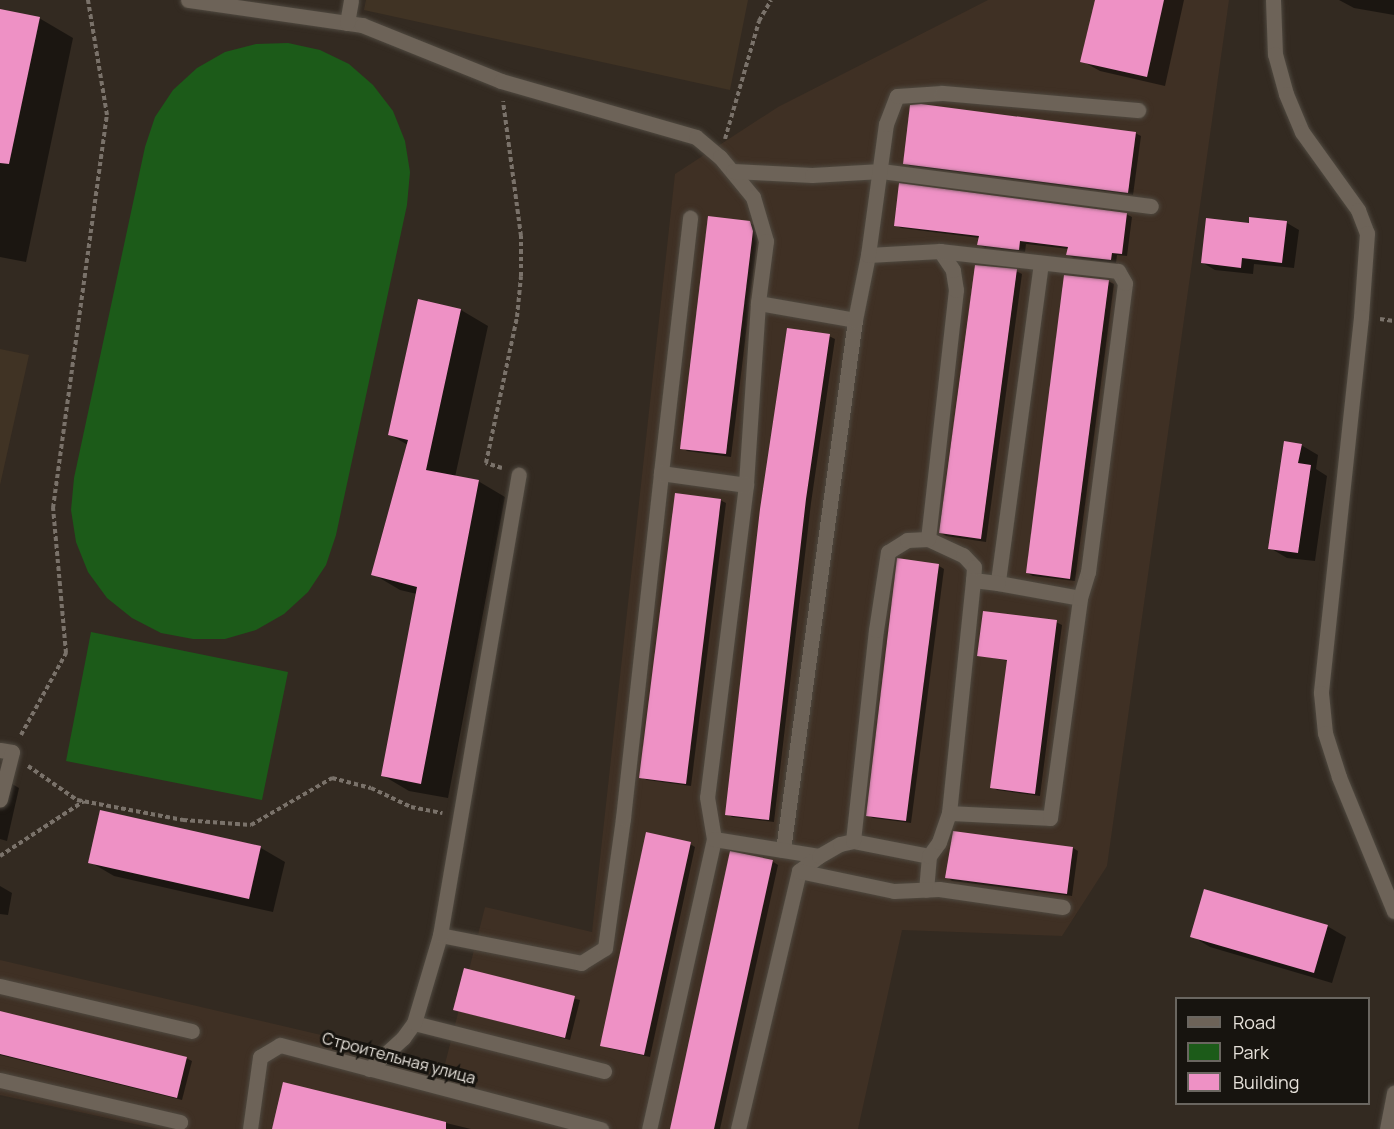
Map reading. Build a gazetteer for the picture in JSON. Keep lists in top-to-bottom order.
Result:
{
  "streets": {
    "street": ["Строительная улица"]
  },
  "legend": ["Road", "Park", "Building"]
}
